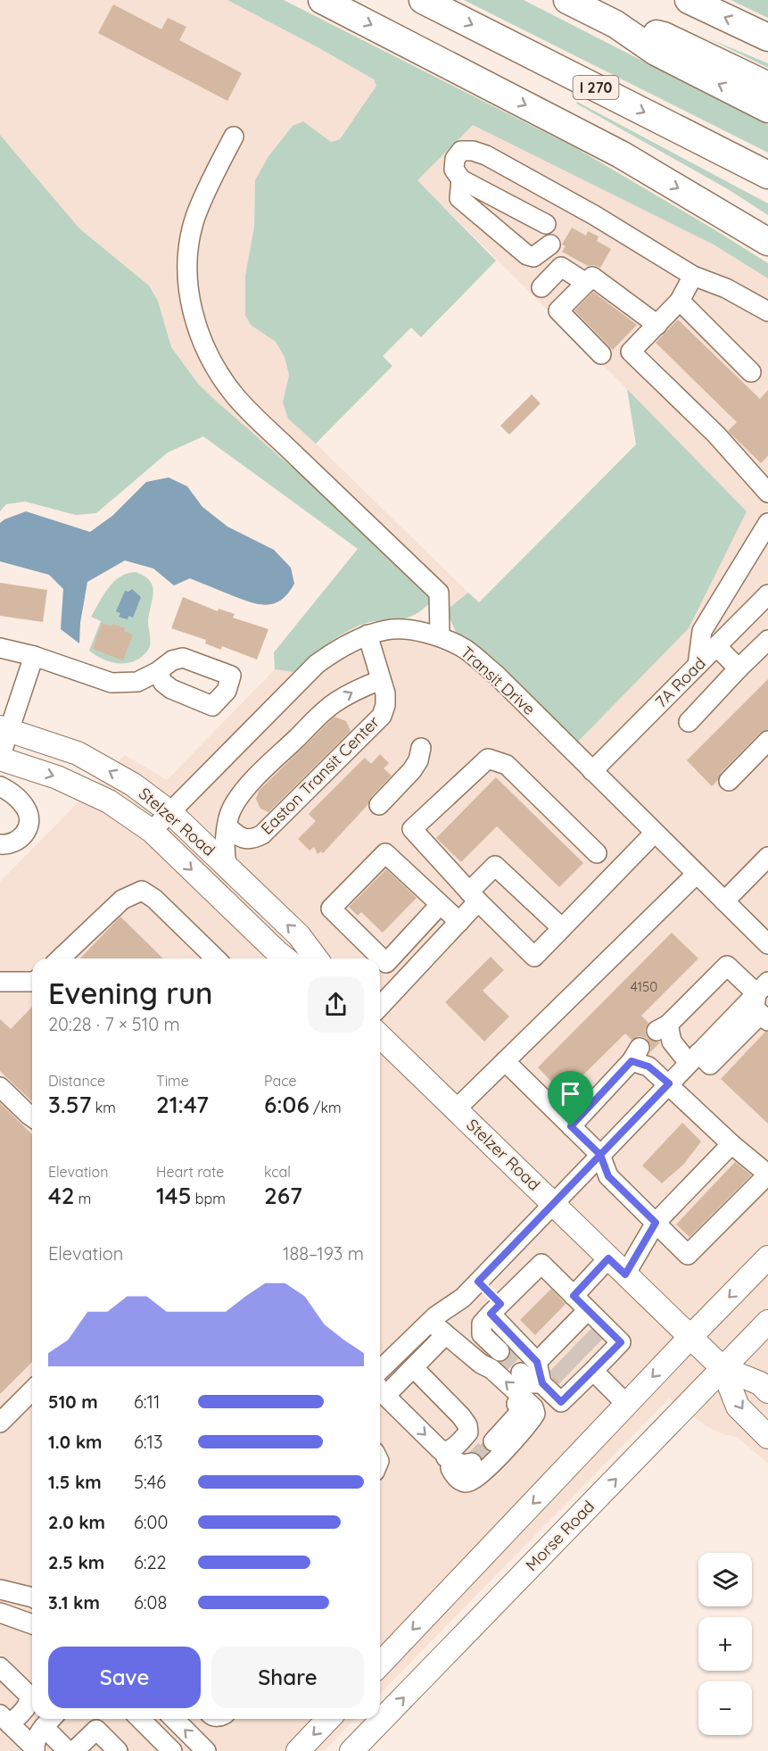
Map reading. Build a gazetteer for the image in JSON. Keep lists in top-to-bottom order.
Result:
{
  "streets": {
    "highway": ["I 270"],
    "main road": ["Stelzer Road", "Morse Road"],
    "street": ["Transit Drive", "7A Road", "Easton Transit Center"]
  },
  "crossings": [
    ["Transit Drive", "7A Road"],
    ["Transit Drive", "Easton Transit Center"],
    ["Transit Drive", "Stelzer Road"],
    ["Stelzer Road", "Morse Road"]
  ],
  "house_numbers": ["4150"],
  "page": {
    "heading": ["Evening run", "20:28 · 7 × 510 m"],
    "stats": [
      ["Distance", "3.57 km"],
      ["Time", "21:47"],
      ["Pace", "6:06 /km"],
      ["Elevation", "42 m"],
      ["Heart rate", "145 bpm"],
      ["kcal", "267"]
    ],
    "chart": ["Elevation", "188–193 m"],
    "list": [
      {
        "name": "510 m",
        "note": "6:11"
      },
      {
        "name": "1.0 km",
        "note": "6:13"
      },
      {
        "name": "1.5 km",
        "note": "5:46"
      },
      {
        "name": "2.0 km",
        "note": "6:00"
      },
      {
        "name": "2.5 km",
        "note": "6:22"
      },
      {
        "name": "3.1 km",
        "note": "6:08"
      }
    ],
    "map_buttons": ["+", "−"],
    "buttons": ["Save", "Share"]
  }
}
